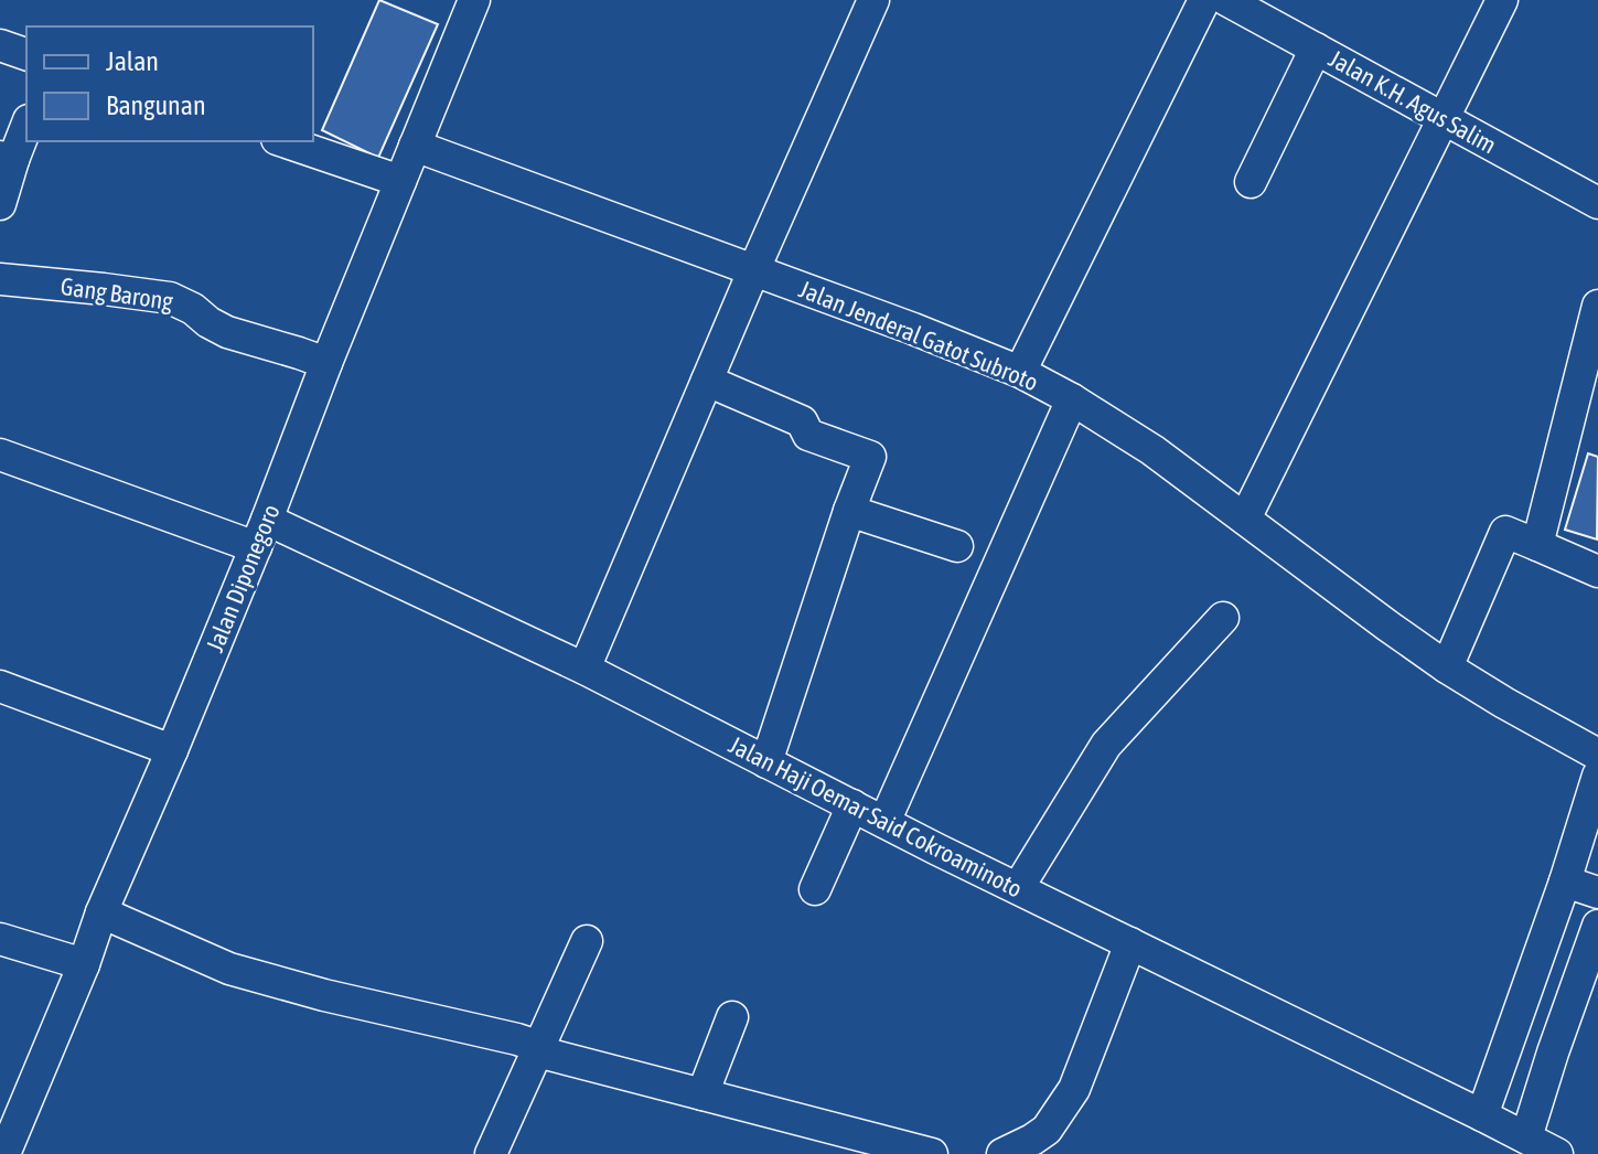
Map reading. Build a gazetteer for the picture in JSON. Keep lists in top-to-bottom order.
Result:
{
  "streets": {
    "street": [
      "Jalan K.H. Agus Salim",
      "Gang Barong",
      "Jalan Jenderal Gatot Subroto",
      "Jalan Diponegoro",
      "Jalan Haji Oemar Said Cokroaminoto"
    ]
  },
  "crossings": [
    ["Gang Barong", "Jalan Diponegoro"],
    ["Jalan Jenderal Gatot Subroto", "Jalan Diponegoro"],
    ["Jalan Diponegoro", "Jalan Haji Oemar Said Cokroaminoto"]
  ],
  "legend": ["Jalan", "Bangunan"]
}
